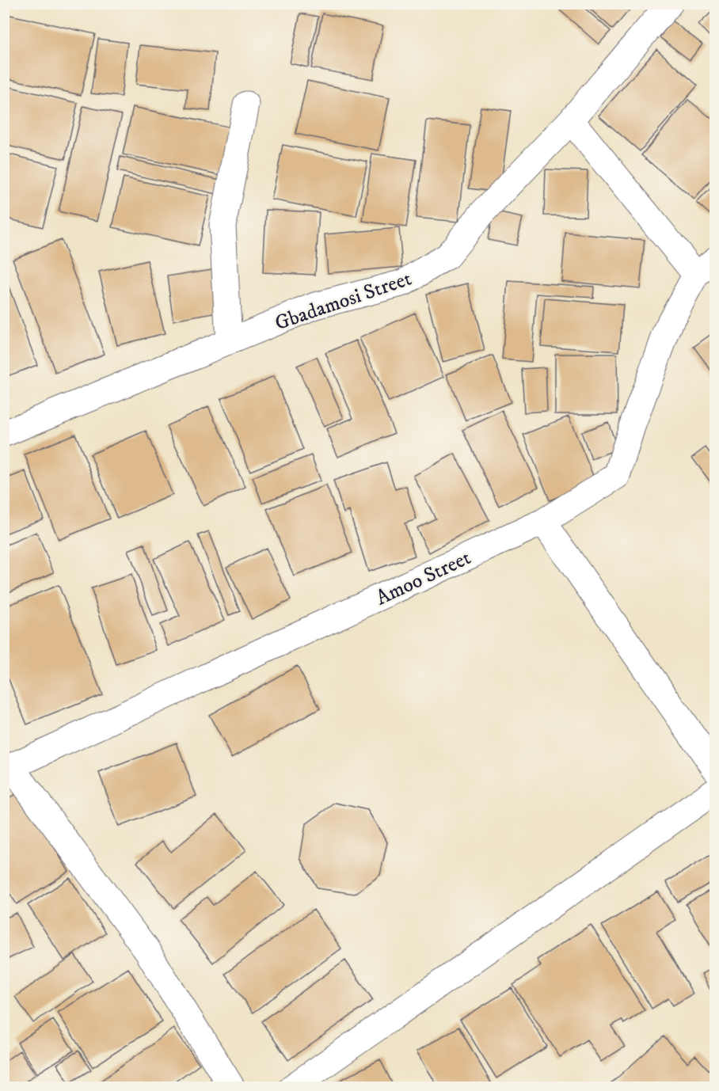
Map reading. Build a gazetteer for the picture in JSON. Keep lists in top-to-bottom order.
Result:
{
  "streets": {
    "street": ["Gbadamosi Street", "Amoo Street"]
  }
}
